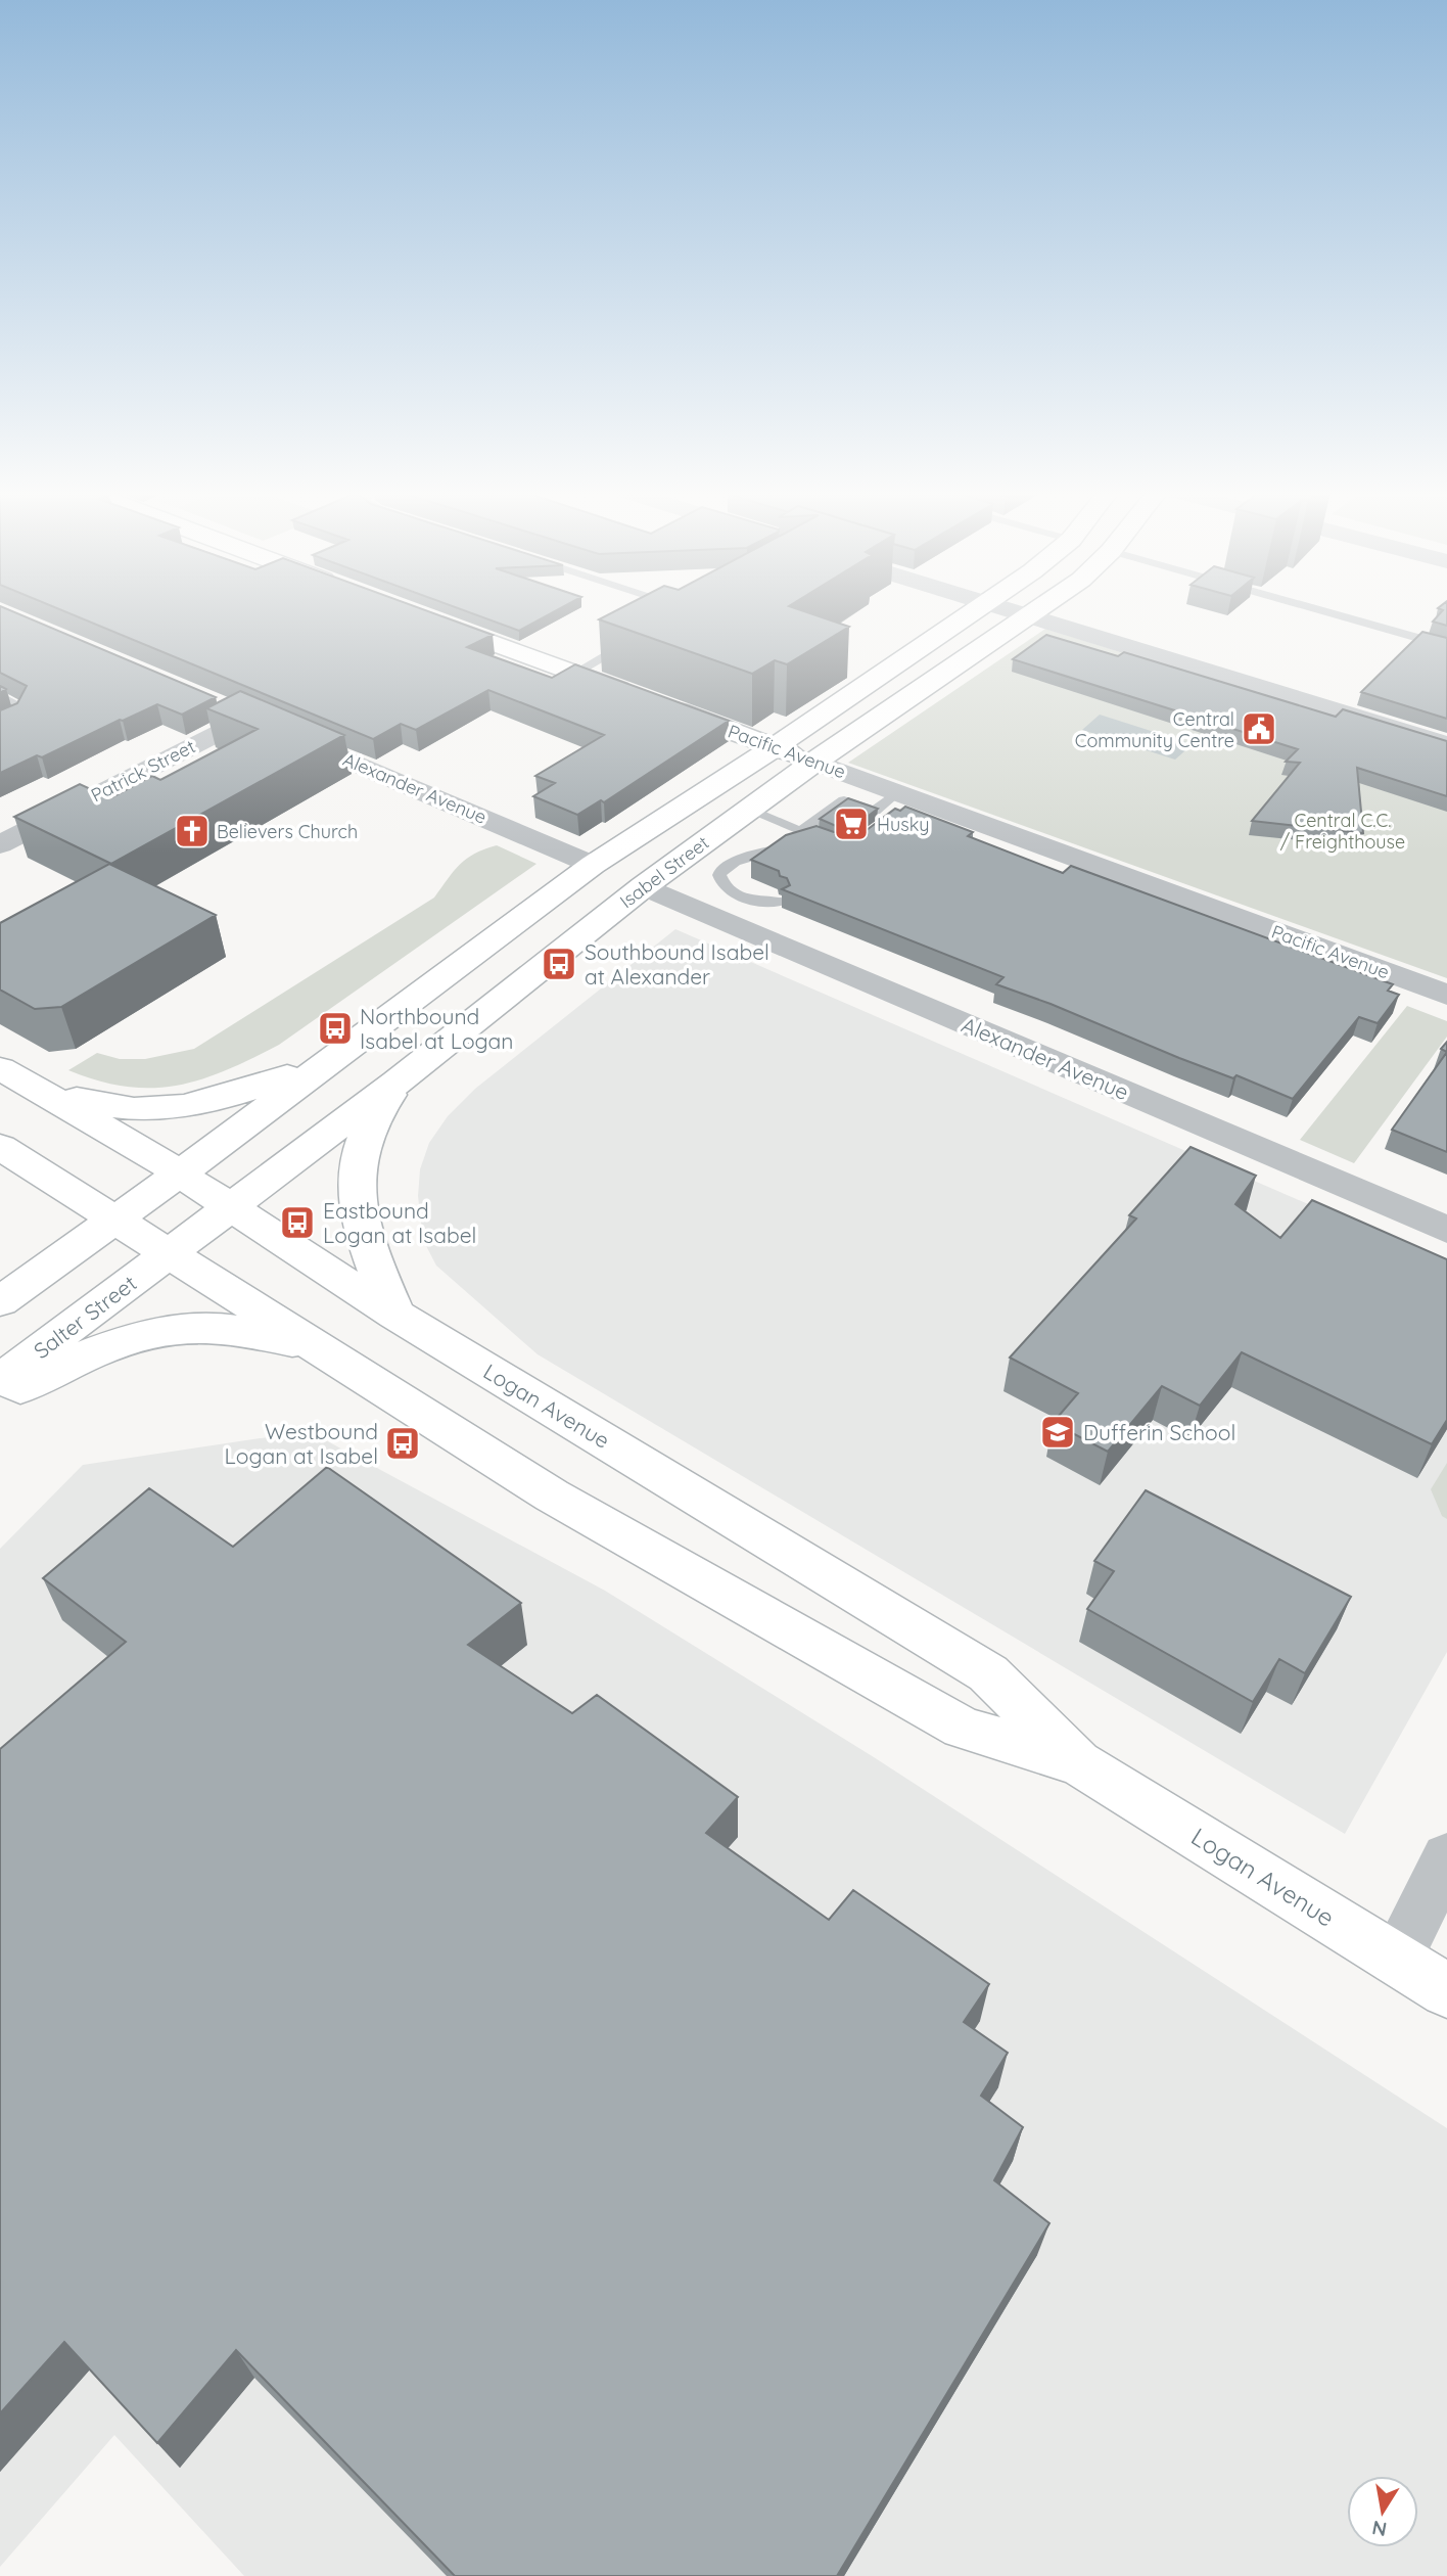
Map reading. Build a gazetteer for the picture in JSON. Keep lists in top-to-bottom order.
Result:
{
  "streets": {
    "main road": [
      "Pacific Avenue",
      "Isabel Street",
      "Salter Street",
      "Logan Avenue"
    ],
    "street": ["Patrick Street", "Alexander Avenue"]
  },
  "crossings": [
    ["Pacific Avenue", "Isabel Street"],
    ["Patrick Street", "Alexander Avenue"],
    ["Alexander Avenue", "Isabel Street"],
    ["Isabel Street", "Salter Street"],
    ["Isabel Street", "Logan Avenue"],
    ["Salter Street", "Logan Avenue"]
  ],
  "parks": ["Central C.C. / Freighthouse"],
  "places": {
    "public building": ["Central Community Centre"],
    "supermarket": ["Husky"],
    "church": ["Believers Church"],
    "bus stop": [
      "Southbound Isabel at Alexander",
      "Northbound Isabel at Logan",
      "Eastbound Logan at Isabel",
      "Westbound Logan at Isabel"
    ],
    "school or university": ["Dufferin School"]
  },
  "north": "bottom"
}
